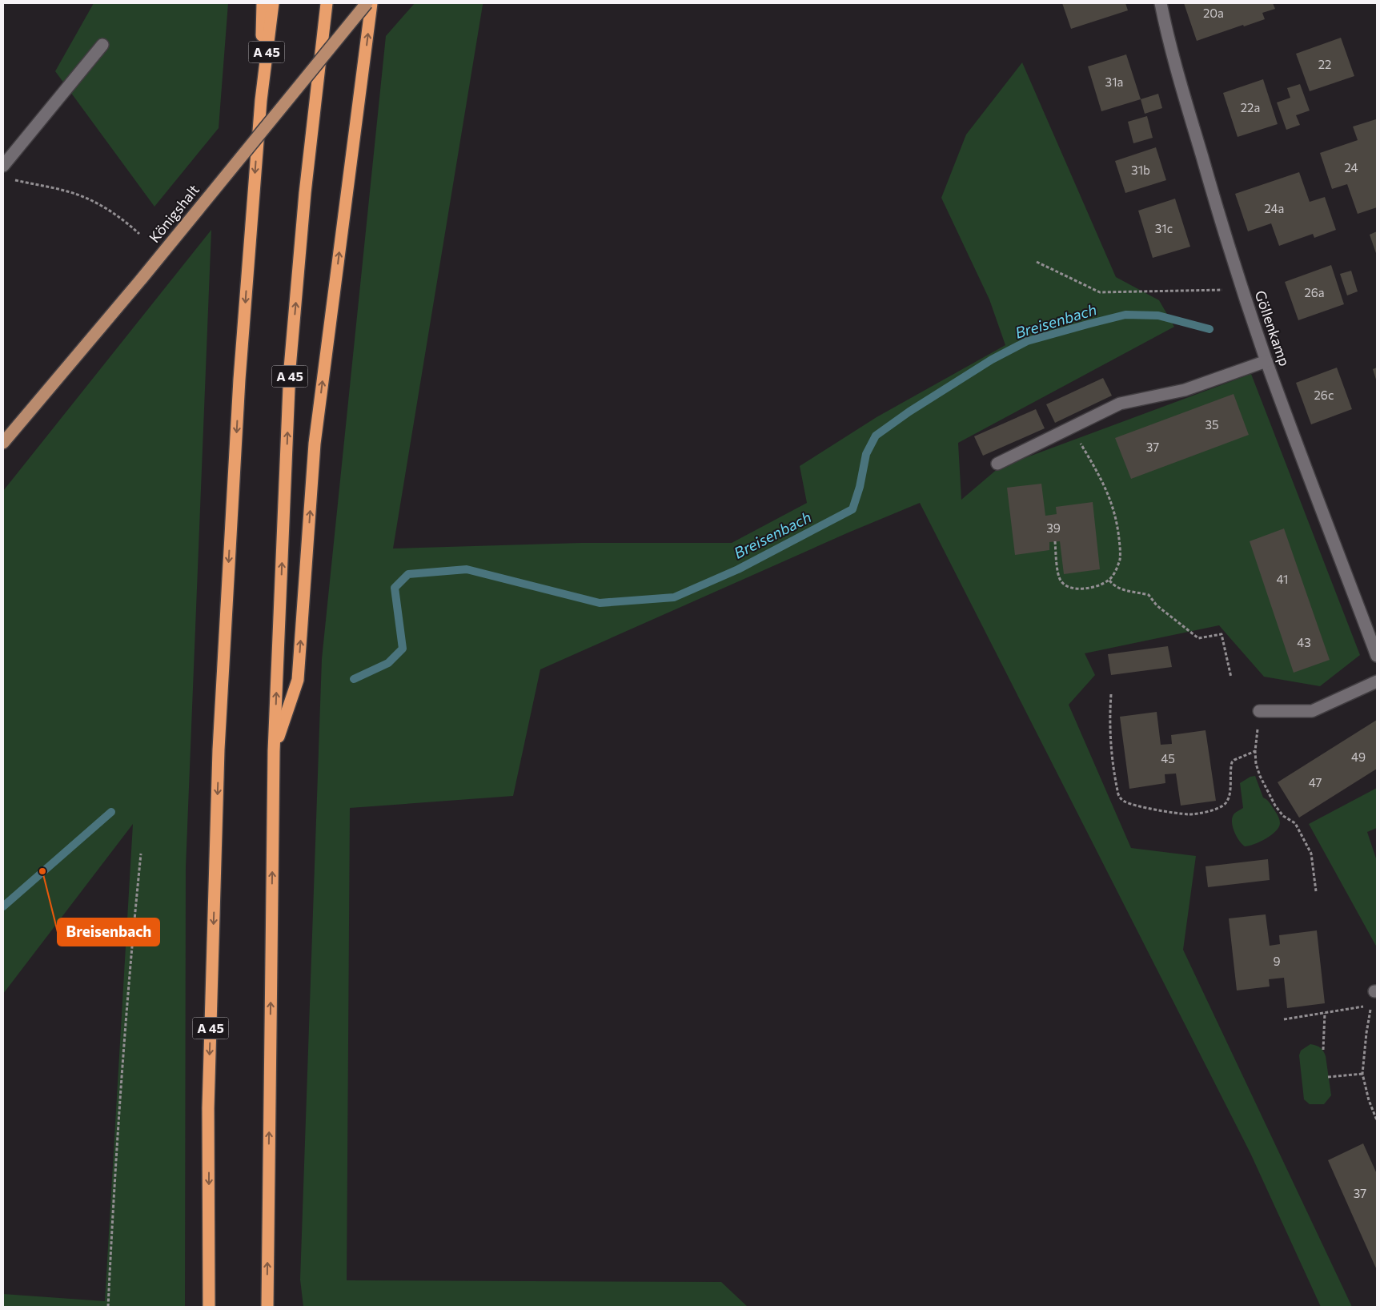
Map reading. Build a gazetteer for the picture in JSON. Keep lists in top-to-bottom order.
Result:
{
  "streets": {
    "highway": ["A 45"],
    "main road": ["Königshalt"],
    "street": ["Göllenkamp"]
  },
  "water": ["Breisenbach"],
  "places": ["Breisenbach"],
  "house_numbers": [
    "20a",
    "22",
    "31a",
    "22a",
    "24",
    "31b",
    "24a",
    "31c",
    "26a",
    "26c",
    "35",
    "37",
    "39",
    "41",
    "43",
    "49",
    "45",
    "47",
    "9",
    "37"
  ]
}
